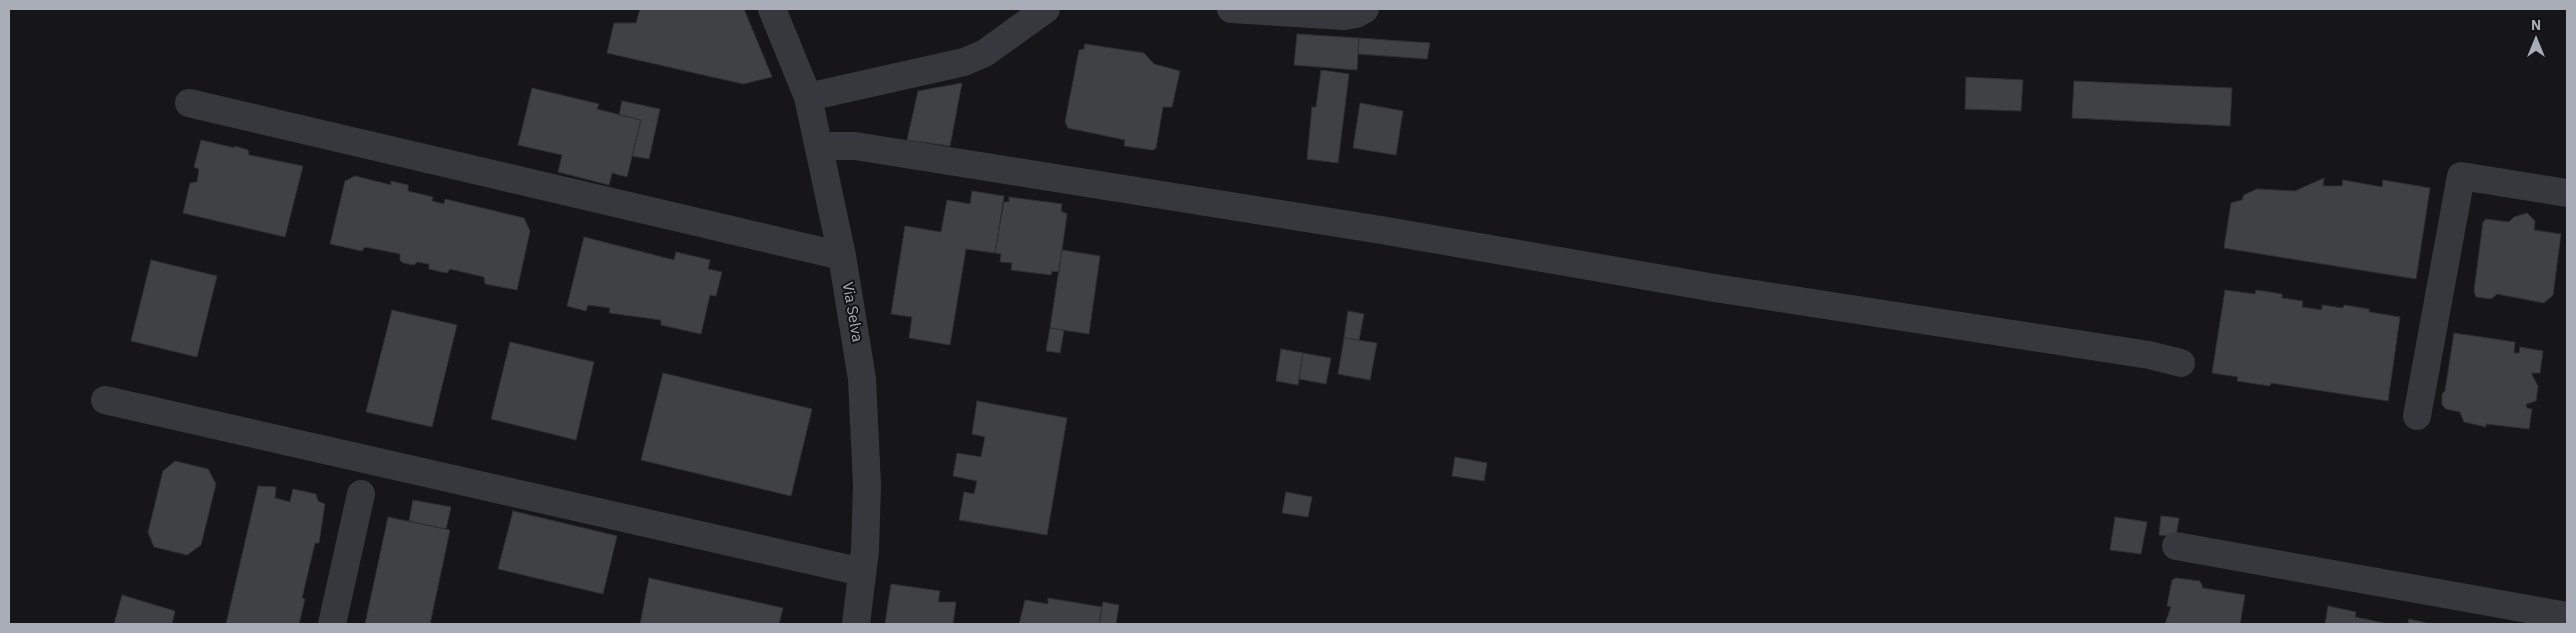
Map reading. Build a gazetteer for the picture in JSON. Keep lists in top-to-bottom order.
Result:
{
  "streets": {
    "street": ["Via Selva"]
  },
  "north": "top"
}
